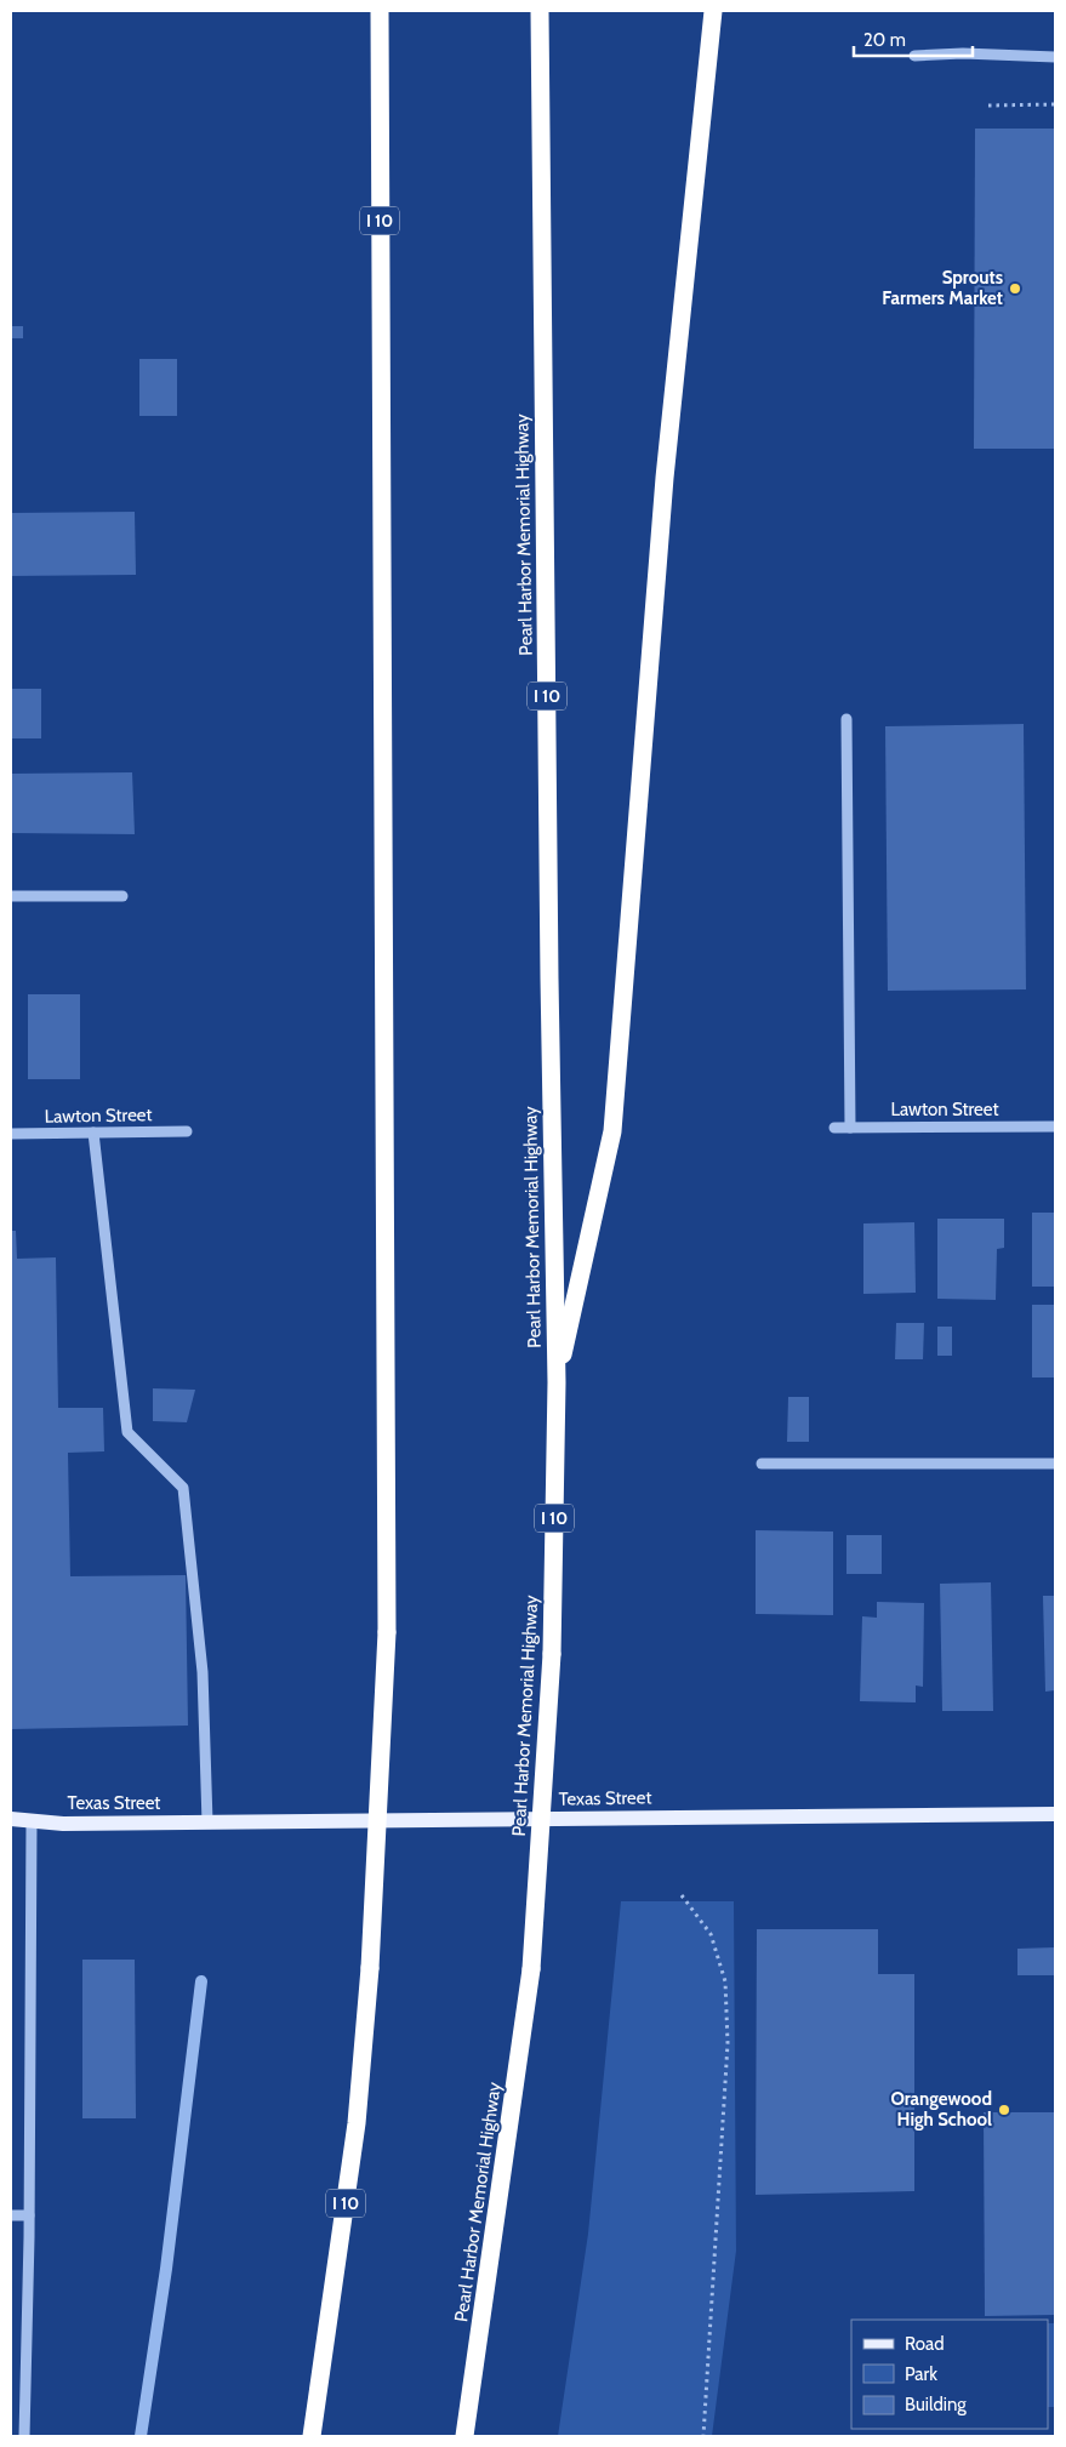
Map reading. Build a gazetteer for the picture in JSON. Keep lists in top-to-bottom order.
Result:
{
  "streets": {
    "highway": ["I 10", "Pearl Harbor Memorial Highway"],
    "main road": ["Texas Street"],
    "street": ["Lawton Street"]
  },
  "places": ["Sprouts Farmers Market", "Orangewood High School"],
  "legend": ["Road", "Park", "Building"],
  "scale_bar": "20 m"
}
